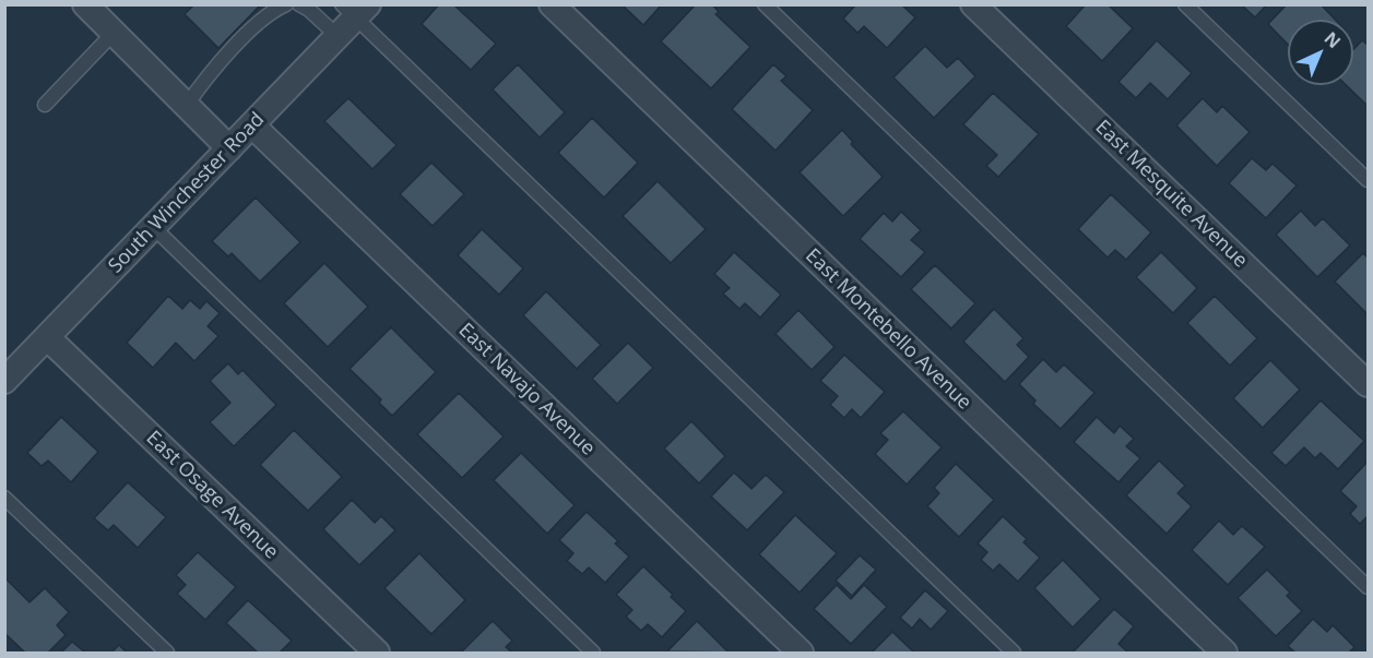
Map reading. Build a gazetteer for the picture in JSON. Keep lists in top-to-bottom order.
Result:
{
  "streets": {
    "street": [
      "South Winchester Road",
      "East Mesquite Avenue",
      "East Montebello Avenue",
      "East Navajo Avenue",
      "East Osage Avenue"
    ]
  },
  "crossings": [
    ["South Winchester Road", "East Navajo Avenue"],
    ["South Winchester Road", "East Osage Avenue"]
  ],
  "north": "top right"
}
